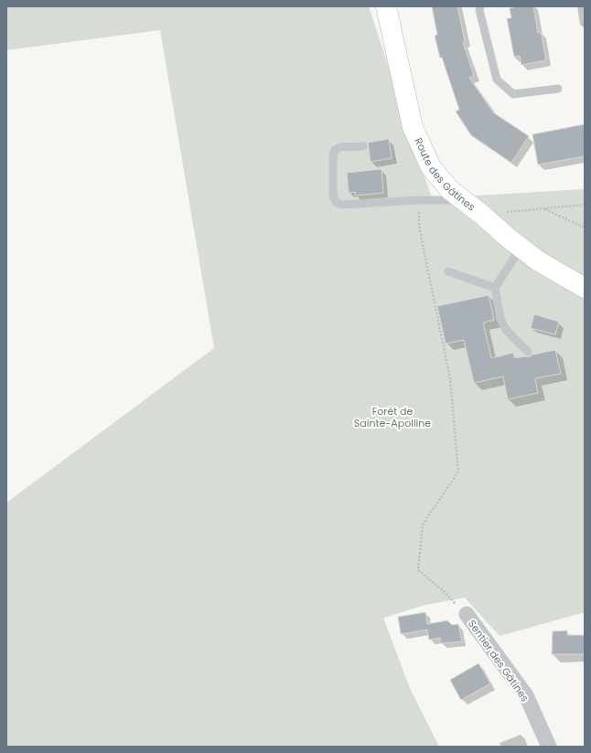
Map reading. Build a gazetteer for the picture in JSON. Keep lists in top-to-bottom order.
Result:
{
  "streets": {
    "street": ["Route des Gâtines", "Sentier des Gâtines"]
  },
  "parks": ["Forêt de Sainte-Apolline"]
}
